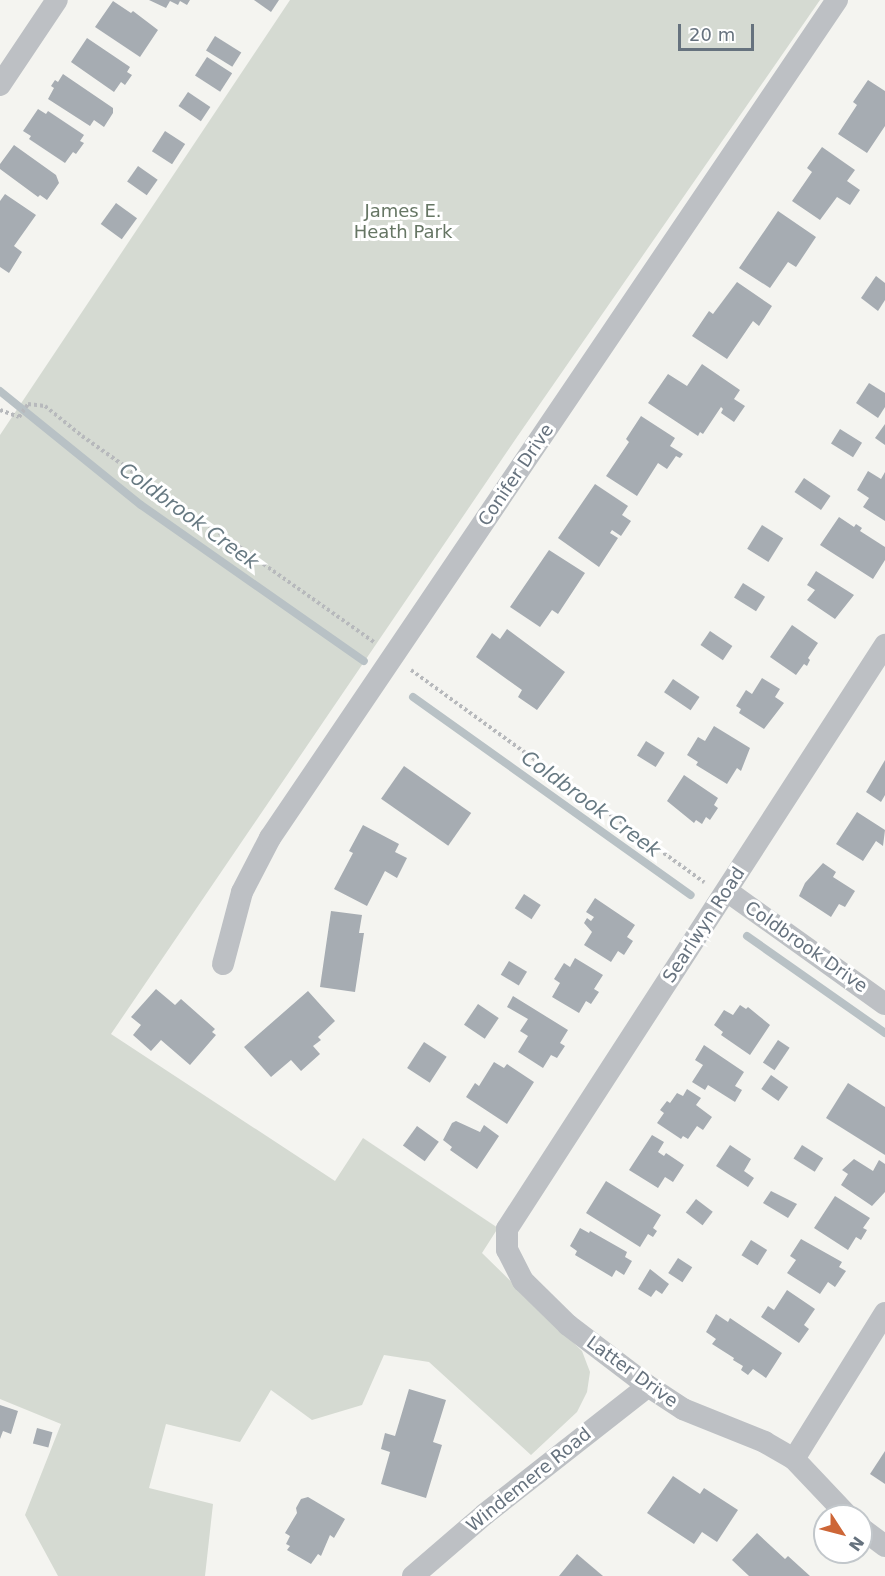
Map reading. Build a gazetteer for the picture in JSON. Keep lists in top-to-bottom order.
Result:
{
  "streets": {
    "street": [
      "Conifer Drive",
      "Searlwyn Road",
      "Coldbrook Drive",
      "Latter Drive",
      "Windemere Road"
    ]
  },
  "crossings": [
    ["Searlwyn Road", "Coldbrook Drive"],
    ["Searlwyn Road", "Latter Drive"],
    ["Latter Drive", "Windemere Road"]
  ],
  "water": ["Coldbrook Creek"],
  "parks": ["James E. Heath Park"],
  "scale_bar": "20 m",
  "north": "bottom right"
}
